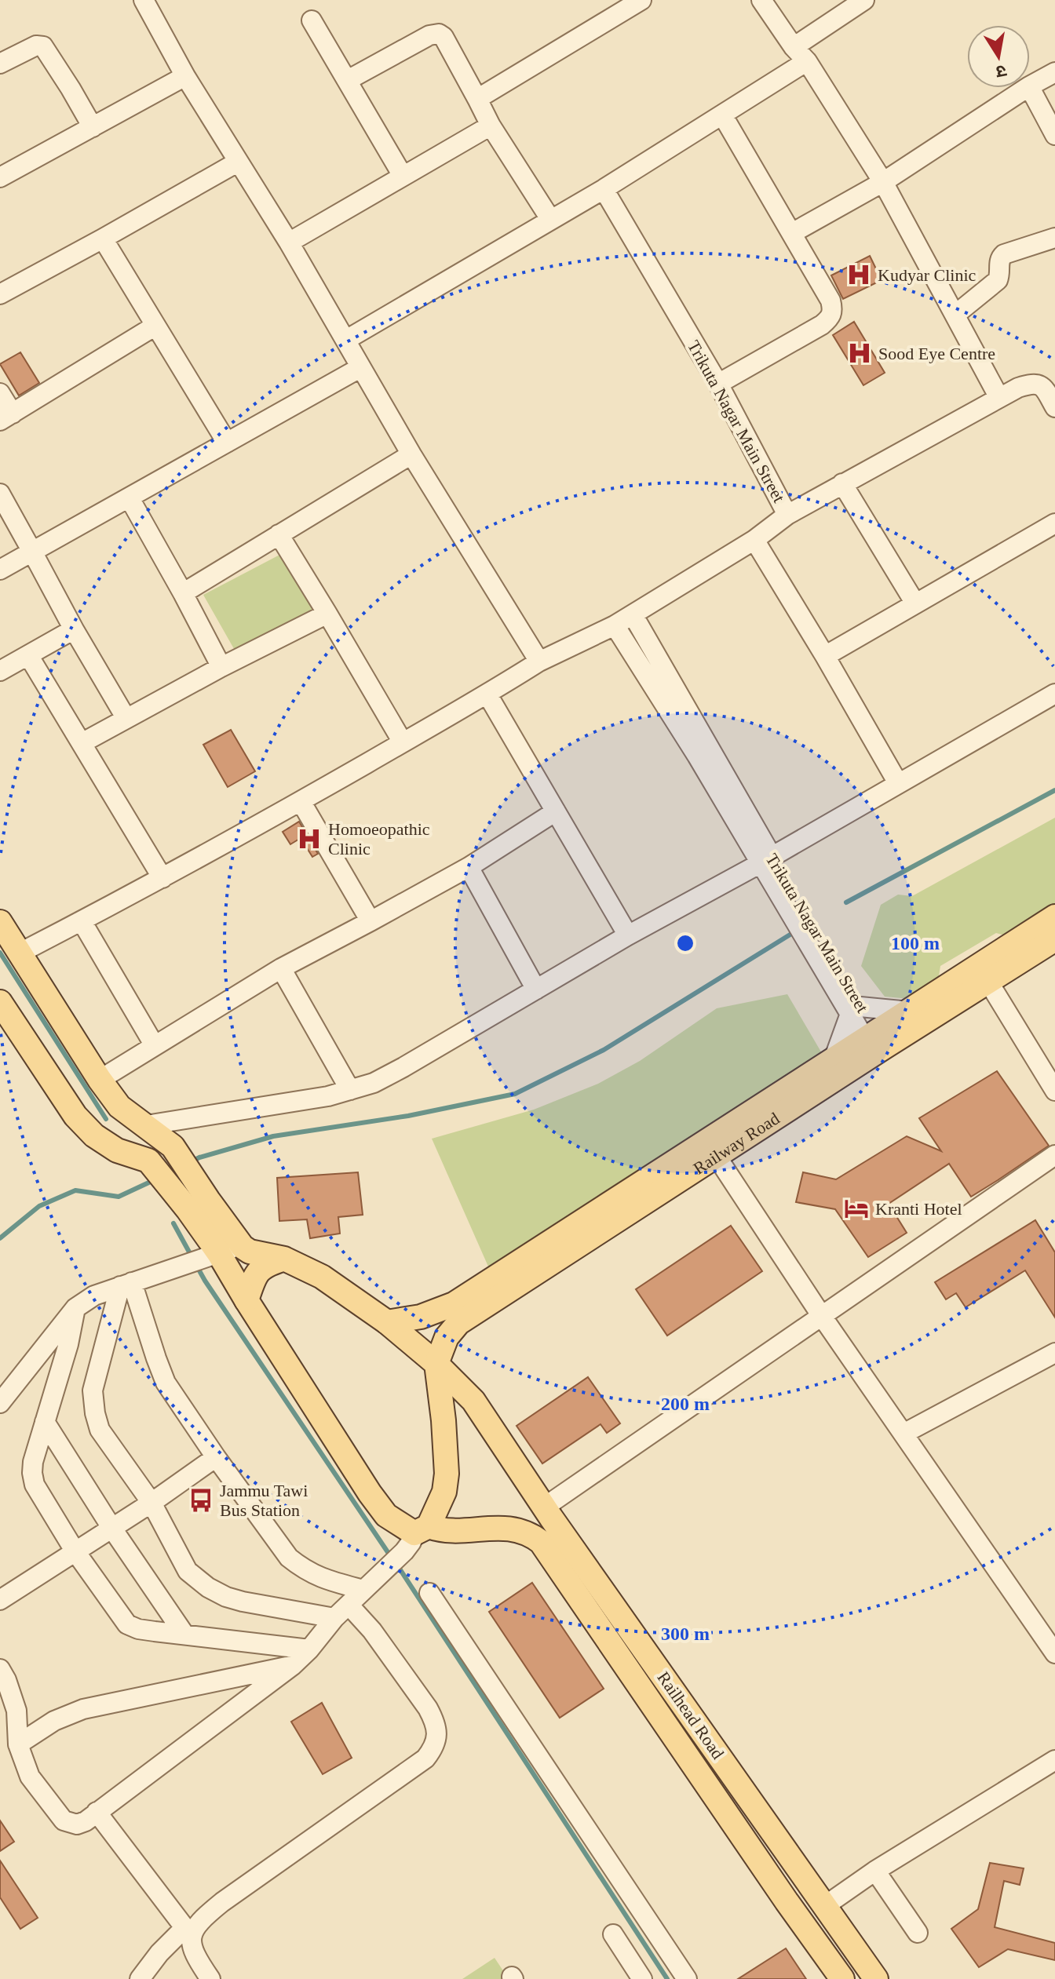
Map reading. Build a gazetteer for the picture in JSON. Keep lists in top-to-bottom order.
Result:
{
  "streets": {
    "main road": ["Railway Road", "Railhead Road"],
    "street": ["Trikuta Nagar Main Street"]
  },
  "crossings": [
    ["Trikuta Nagar Main Street", "Railway Road"],
    ["Railway Road", "Railhead Road"]
  ],
  "places": {
    "hospital": ["Kudyar Clinic", "Sood Eye Centre", "Homoeopathic Clinic"],
    "hotel": ["Kranti Hotel"],
    "bus stop": ["Jammu Tawi Bus Station"]
  },
  "north": "bottom",
  "rings": ["100 m", "200 m", "300 m"]
}
